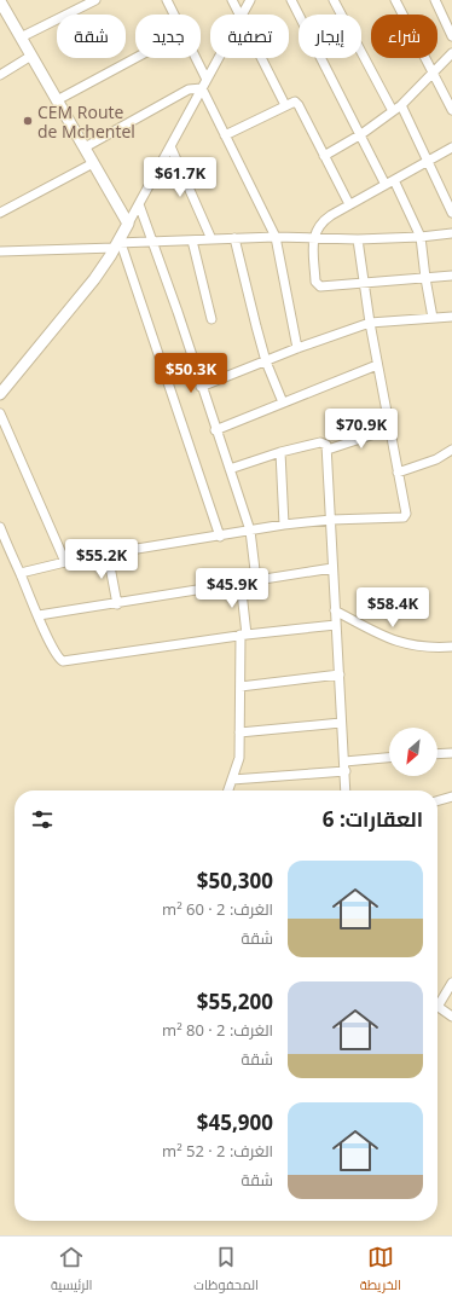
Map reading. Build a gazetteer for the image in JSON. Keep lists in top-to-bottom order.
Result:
{
  "places": ["CEM Route de Mchentel"],
  "north": "bottom left",
  "page": {
    "chip": [
      "شراء",
      "إيجار",
      "تصفية",
      "جديد",
      "شقة"
    ],
    "price": [
      "$61.7K",
      "$50.3K",
      "$70.9K",
      "$55.2K",
      "$45.9K",
      "$58.4K"
    ],
    "heading": "العقارات: 6",
    "list": [
      {
        "name": "$50,300",
        "note": "الغرف: 2 · 60 m² · شقة"
      },
      {
        "name": "$55,200",
        "note": "الغرف: 2 · 80 m² · شقة"
      },
      {
        "name": "$45,900",
        "note": "الغرف: 2 · 52 m² · شقة"
      }
    ],
    "tabs": ["الخريطة", "المحفوظات", "الرئيسية"]
  }
}
